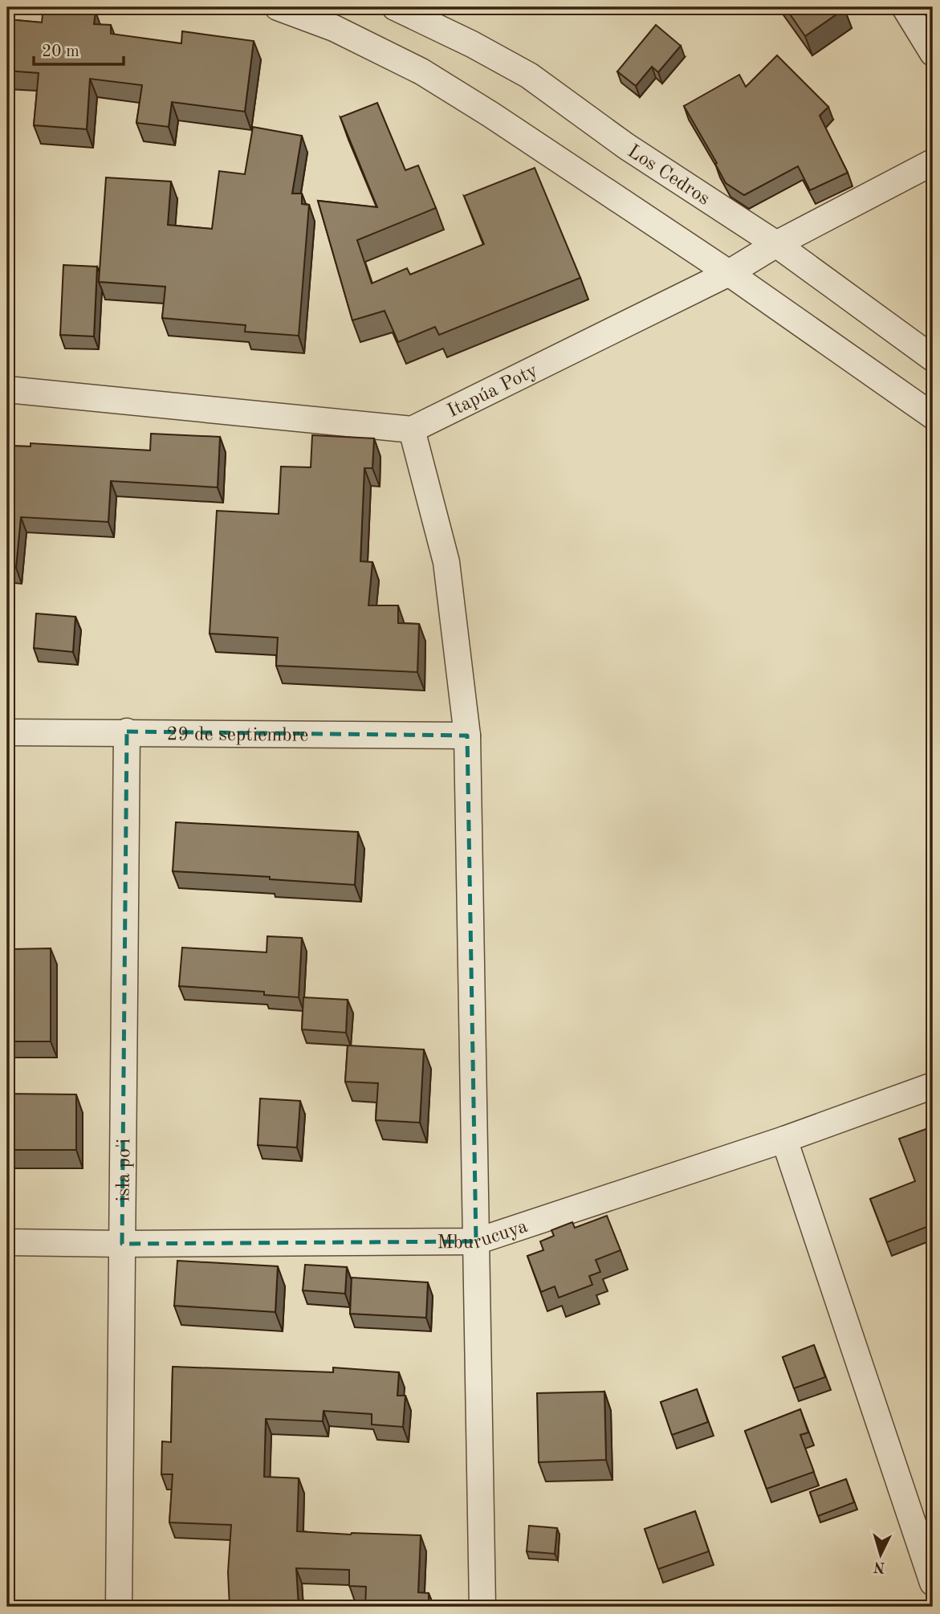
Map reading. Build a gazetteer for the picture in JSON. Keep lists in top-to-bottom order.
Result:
{
  "streets": {
    "street": [
      "Los Cedros",
      "Itapúa Poty",
      "29 de septiembre",
      "isla po'i",
      "Mburucuya"
    ]
  },
  "crossings": [
    ["Los Cedros", "Itapúa Poty"],
    ["29 de septiembre", "isla po'i"],
    ["isla po'i", "Mburucuya"]
  ],
  "scale_bar": "20 m",
  "north": "bottom"
}
